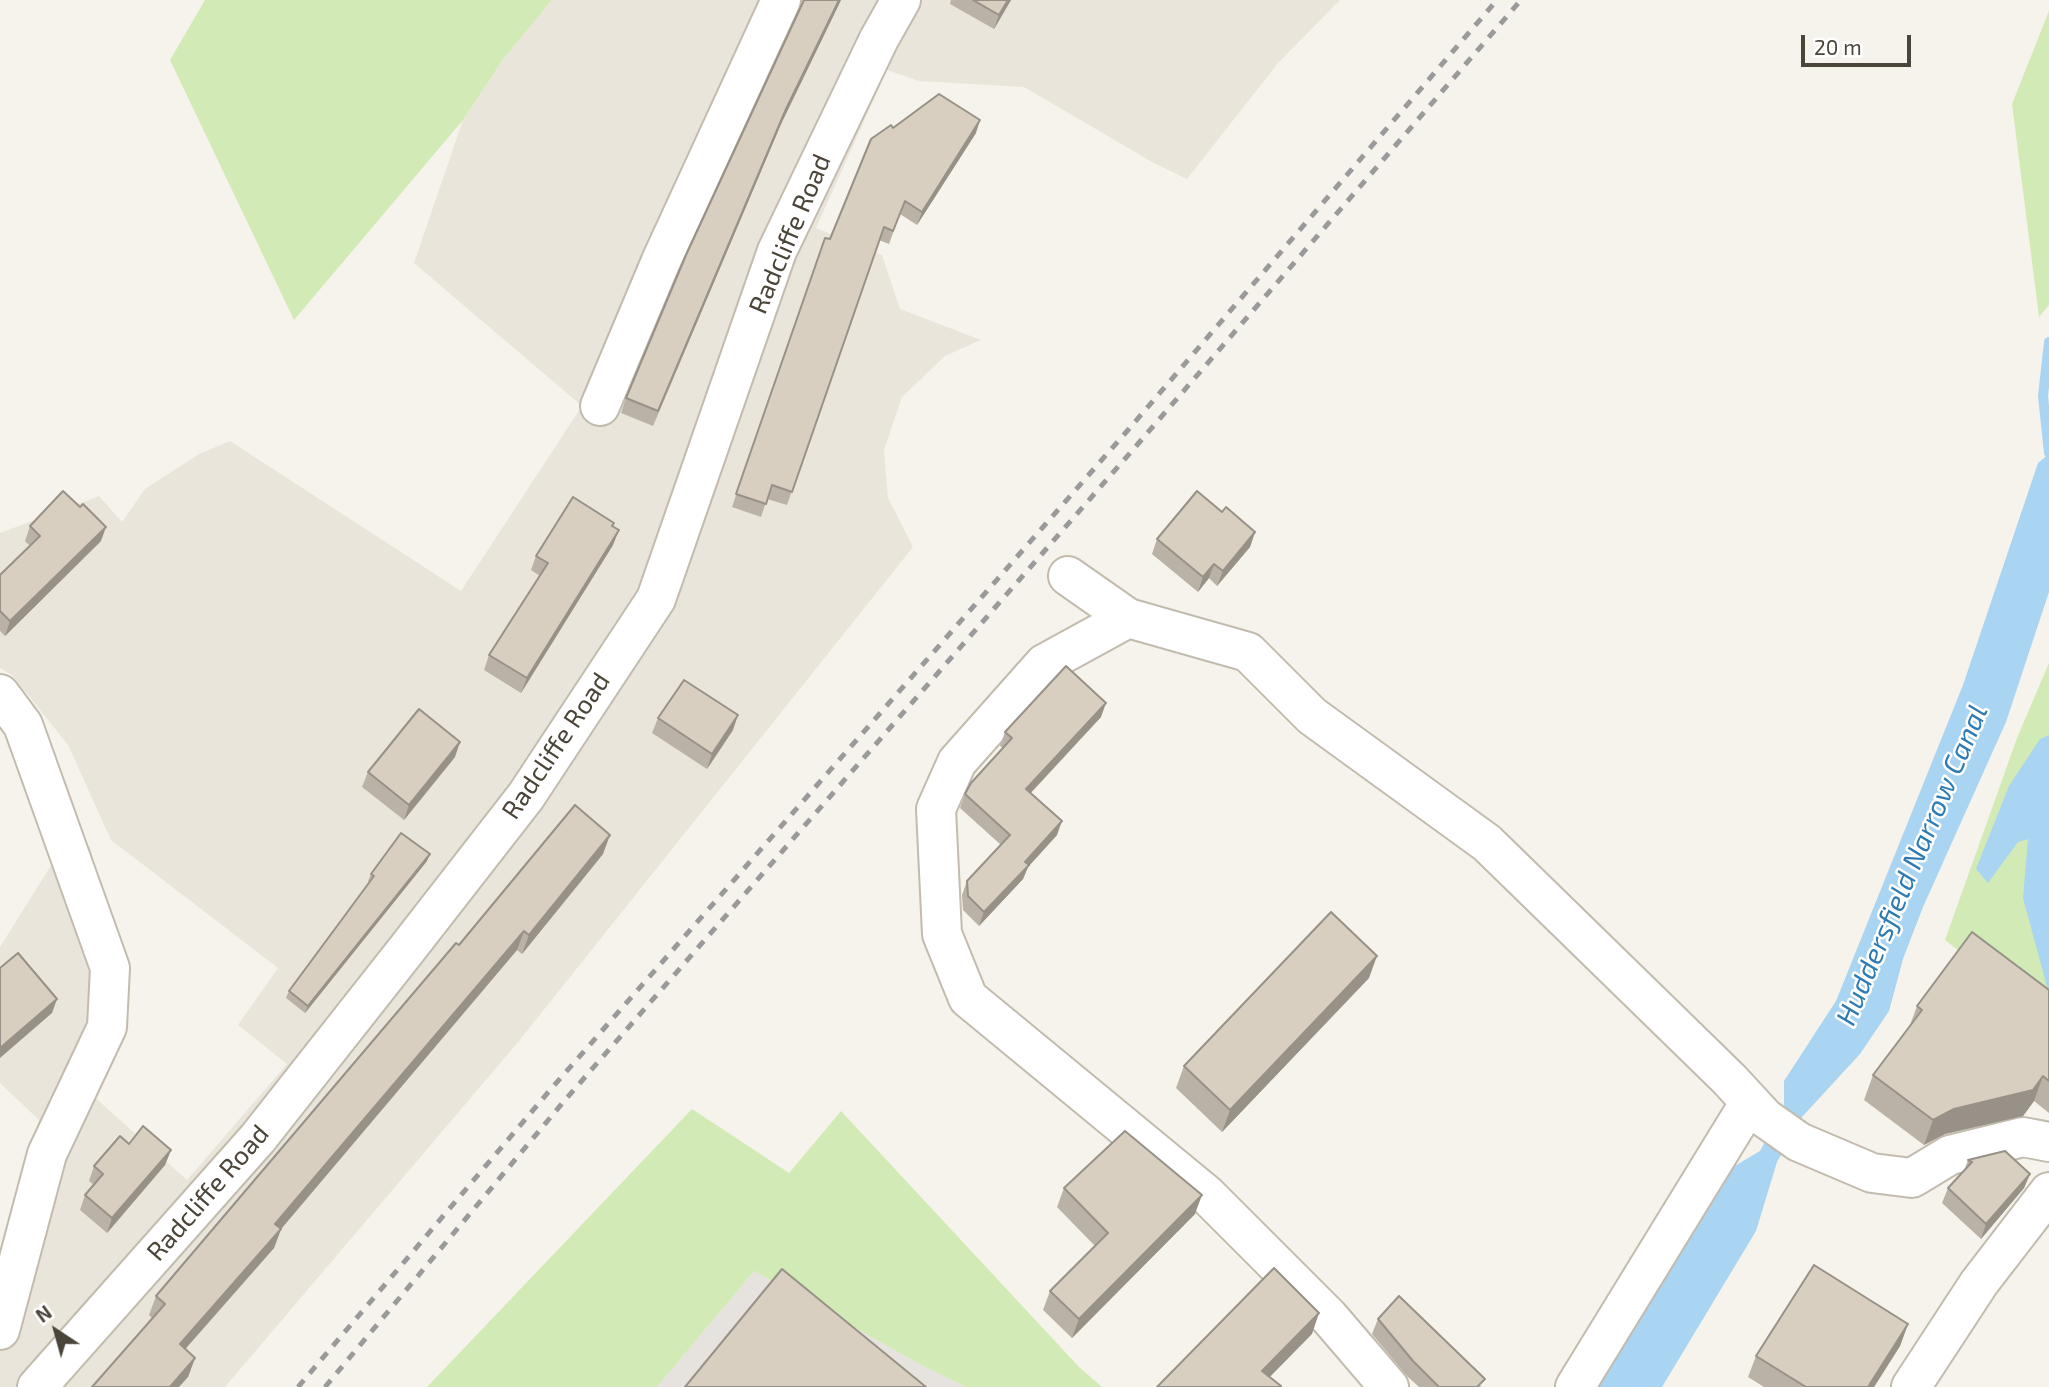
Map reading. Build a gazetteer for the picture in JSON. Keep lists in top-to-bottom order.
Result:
{
  "streets": {
    "street": ["Radcliffe Road"]
  },
  "water": ["Huddersfield Narrow Canal"],
  "scale_bar": "20 m",
  "north": "top left"
}
